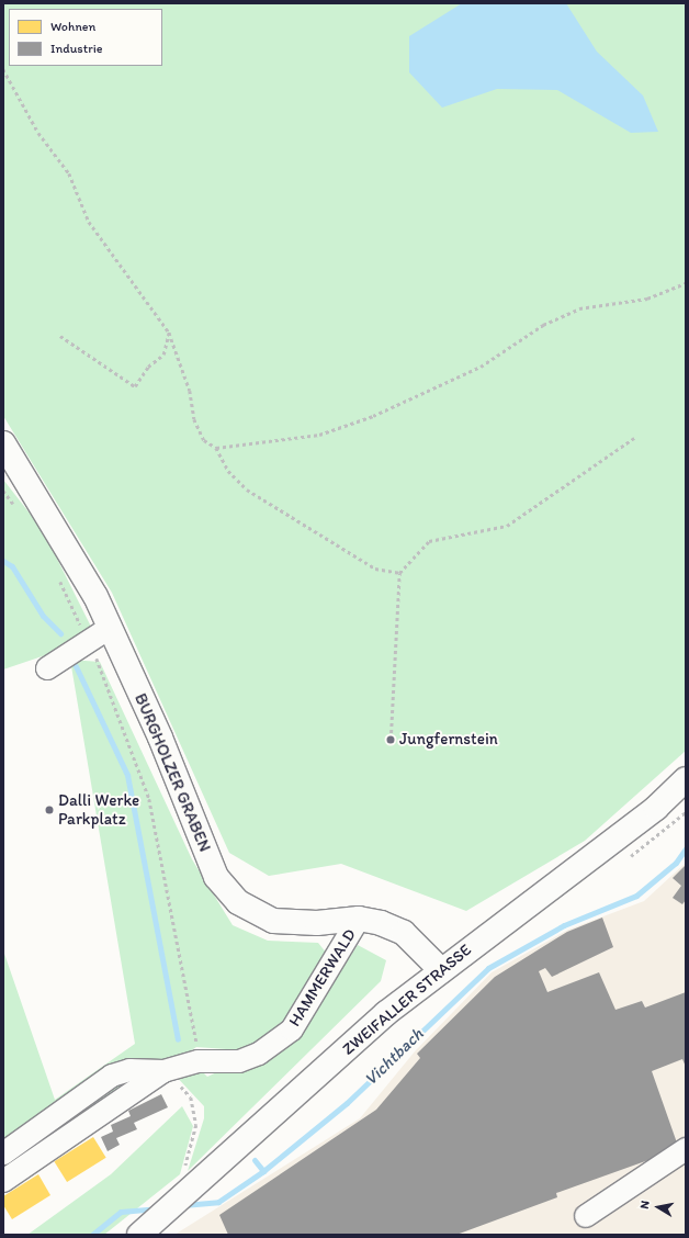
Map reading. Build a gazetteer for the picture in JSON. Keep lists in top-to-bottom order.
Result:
{
  "streets": {
    "main road": ["BURGHOLZER GRABEN", "ZWEIFALLER STRASSE"],
    "street": ["HAMMERWALD"]
  },
  "crossings": [
    ["BURGHOLZER GRABEN", "HAMMERWALD"],
    ["BURGHOLZER GRABEN", "ZWEIFALLER STRASSE"]
  ],
  "water": ["Vichtbach"],
  "places": ["Jungfernstein", "Dalli Werke Parkplatz"],
  "legend": ["Wohnen", "Industrie"],
  "north": "left"
}
